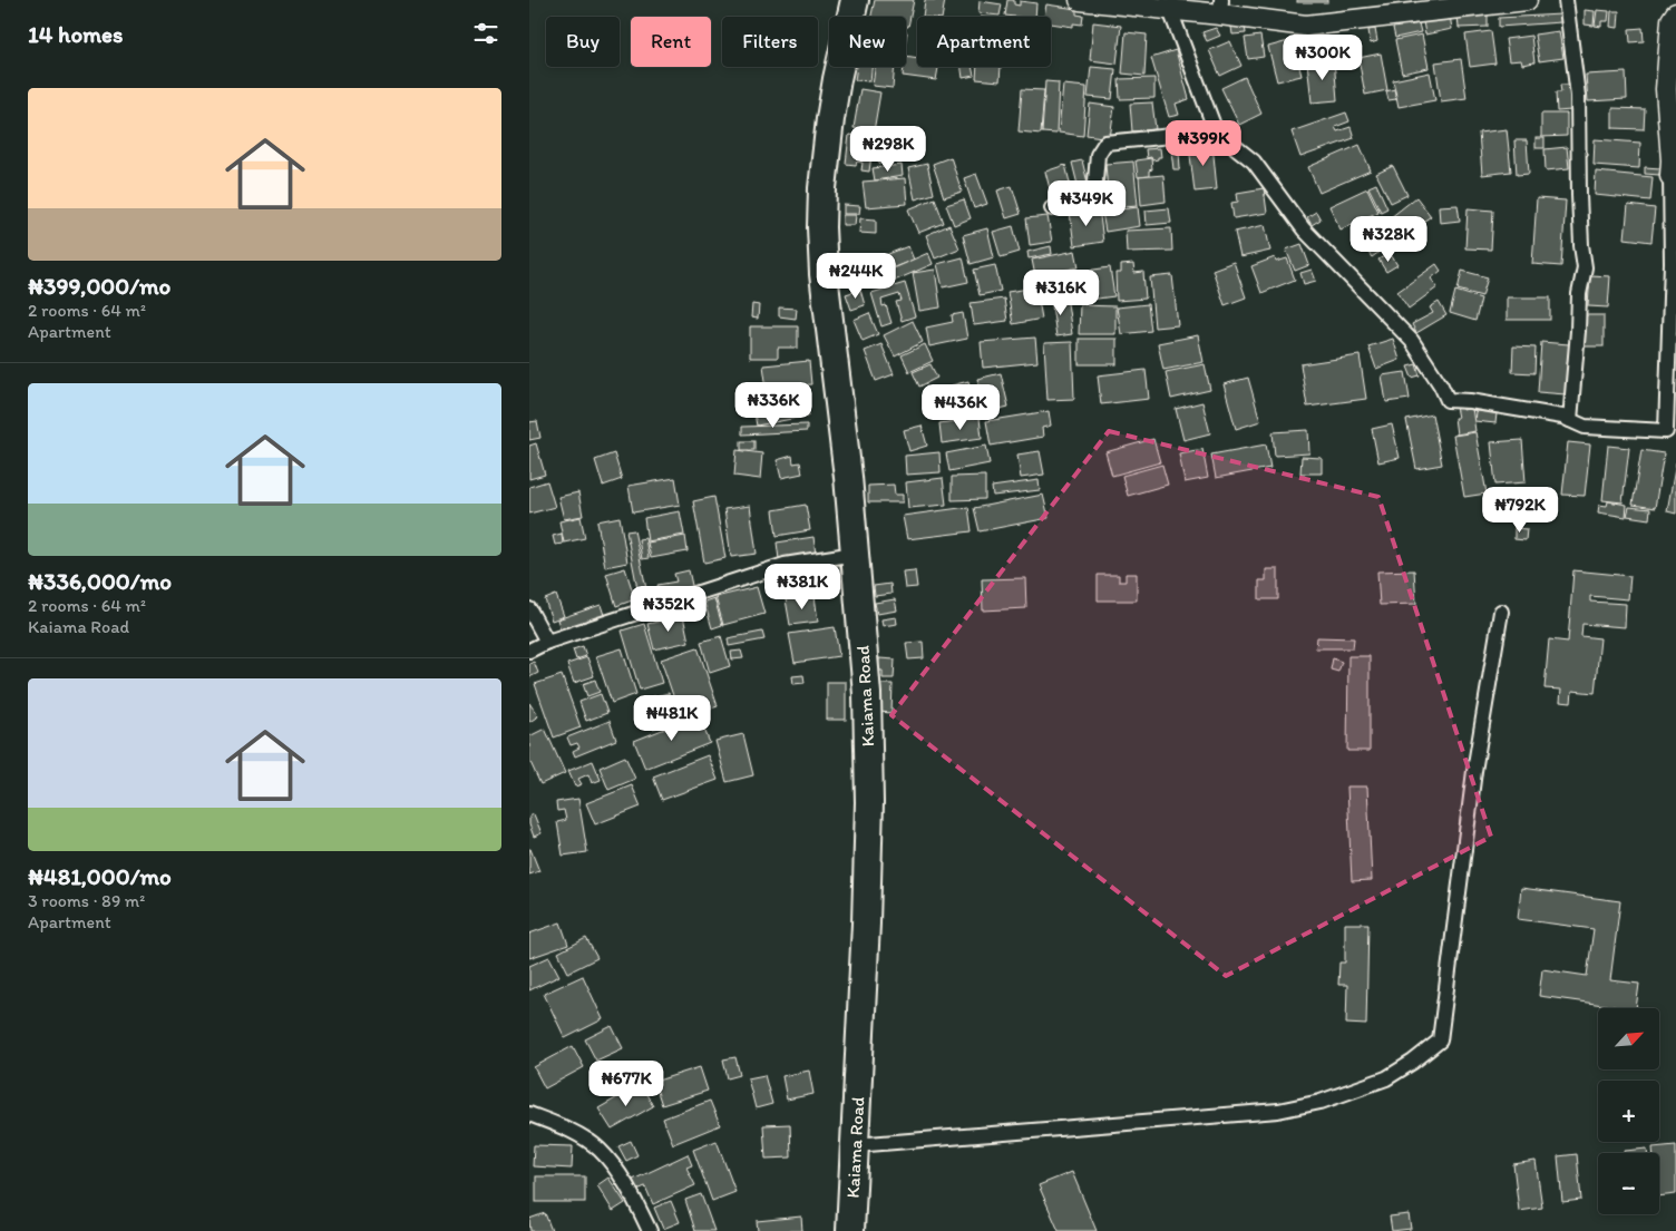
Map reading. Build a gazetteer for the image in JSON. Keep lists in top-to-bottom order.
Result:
{
  "streets": {
    "highway": ["Kaiama Road"]
  },
  "north": "top right",
  "page": {
    "heading": "14 homes",
    "chip": [
      "Buy",
      "Rent",
      "Filters",
      "New",
      "Apartment"
    ],
    "price": [
      "₦300K",
      "₦399K",
      "₦298K",
      "₦349K",
      "₦328K",
      "₦244K",
      "₦316K",
      "₦336K",
      "₦436K",
      "₦792K",
      "₦381K",
      "₦352K",
      "₦481K",
      "₦677K"
    ],
    "list": [
      {
        "name": "₦399,000/mo",
        "note": "2 rooms · 64 m² · Apartment"
      },
      {
        "name": "₦336,000/mo",
        "note": "2 rooms · 64 m² · Kaiama Road"
      },
      {
        "name": "₦481,000/mo",
        "note": "3 rooms · 89 m² · Apartment"
      }
    ],
    "map_buttons": ["+", "−"]
  }
}
